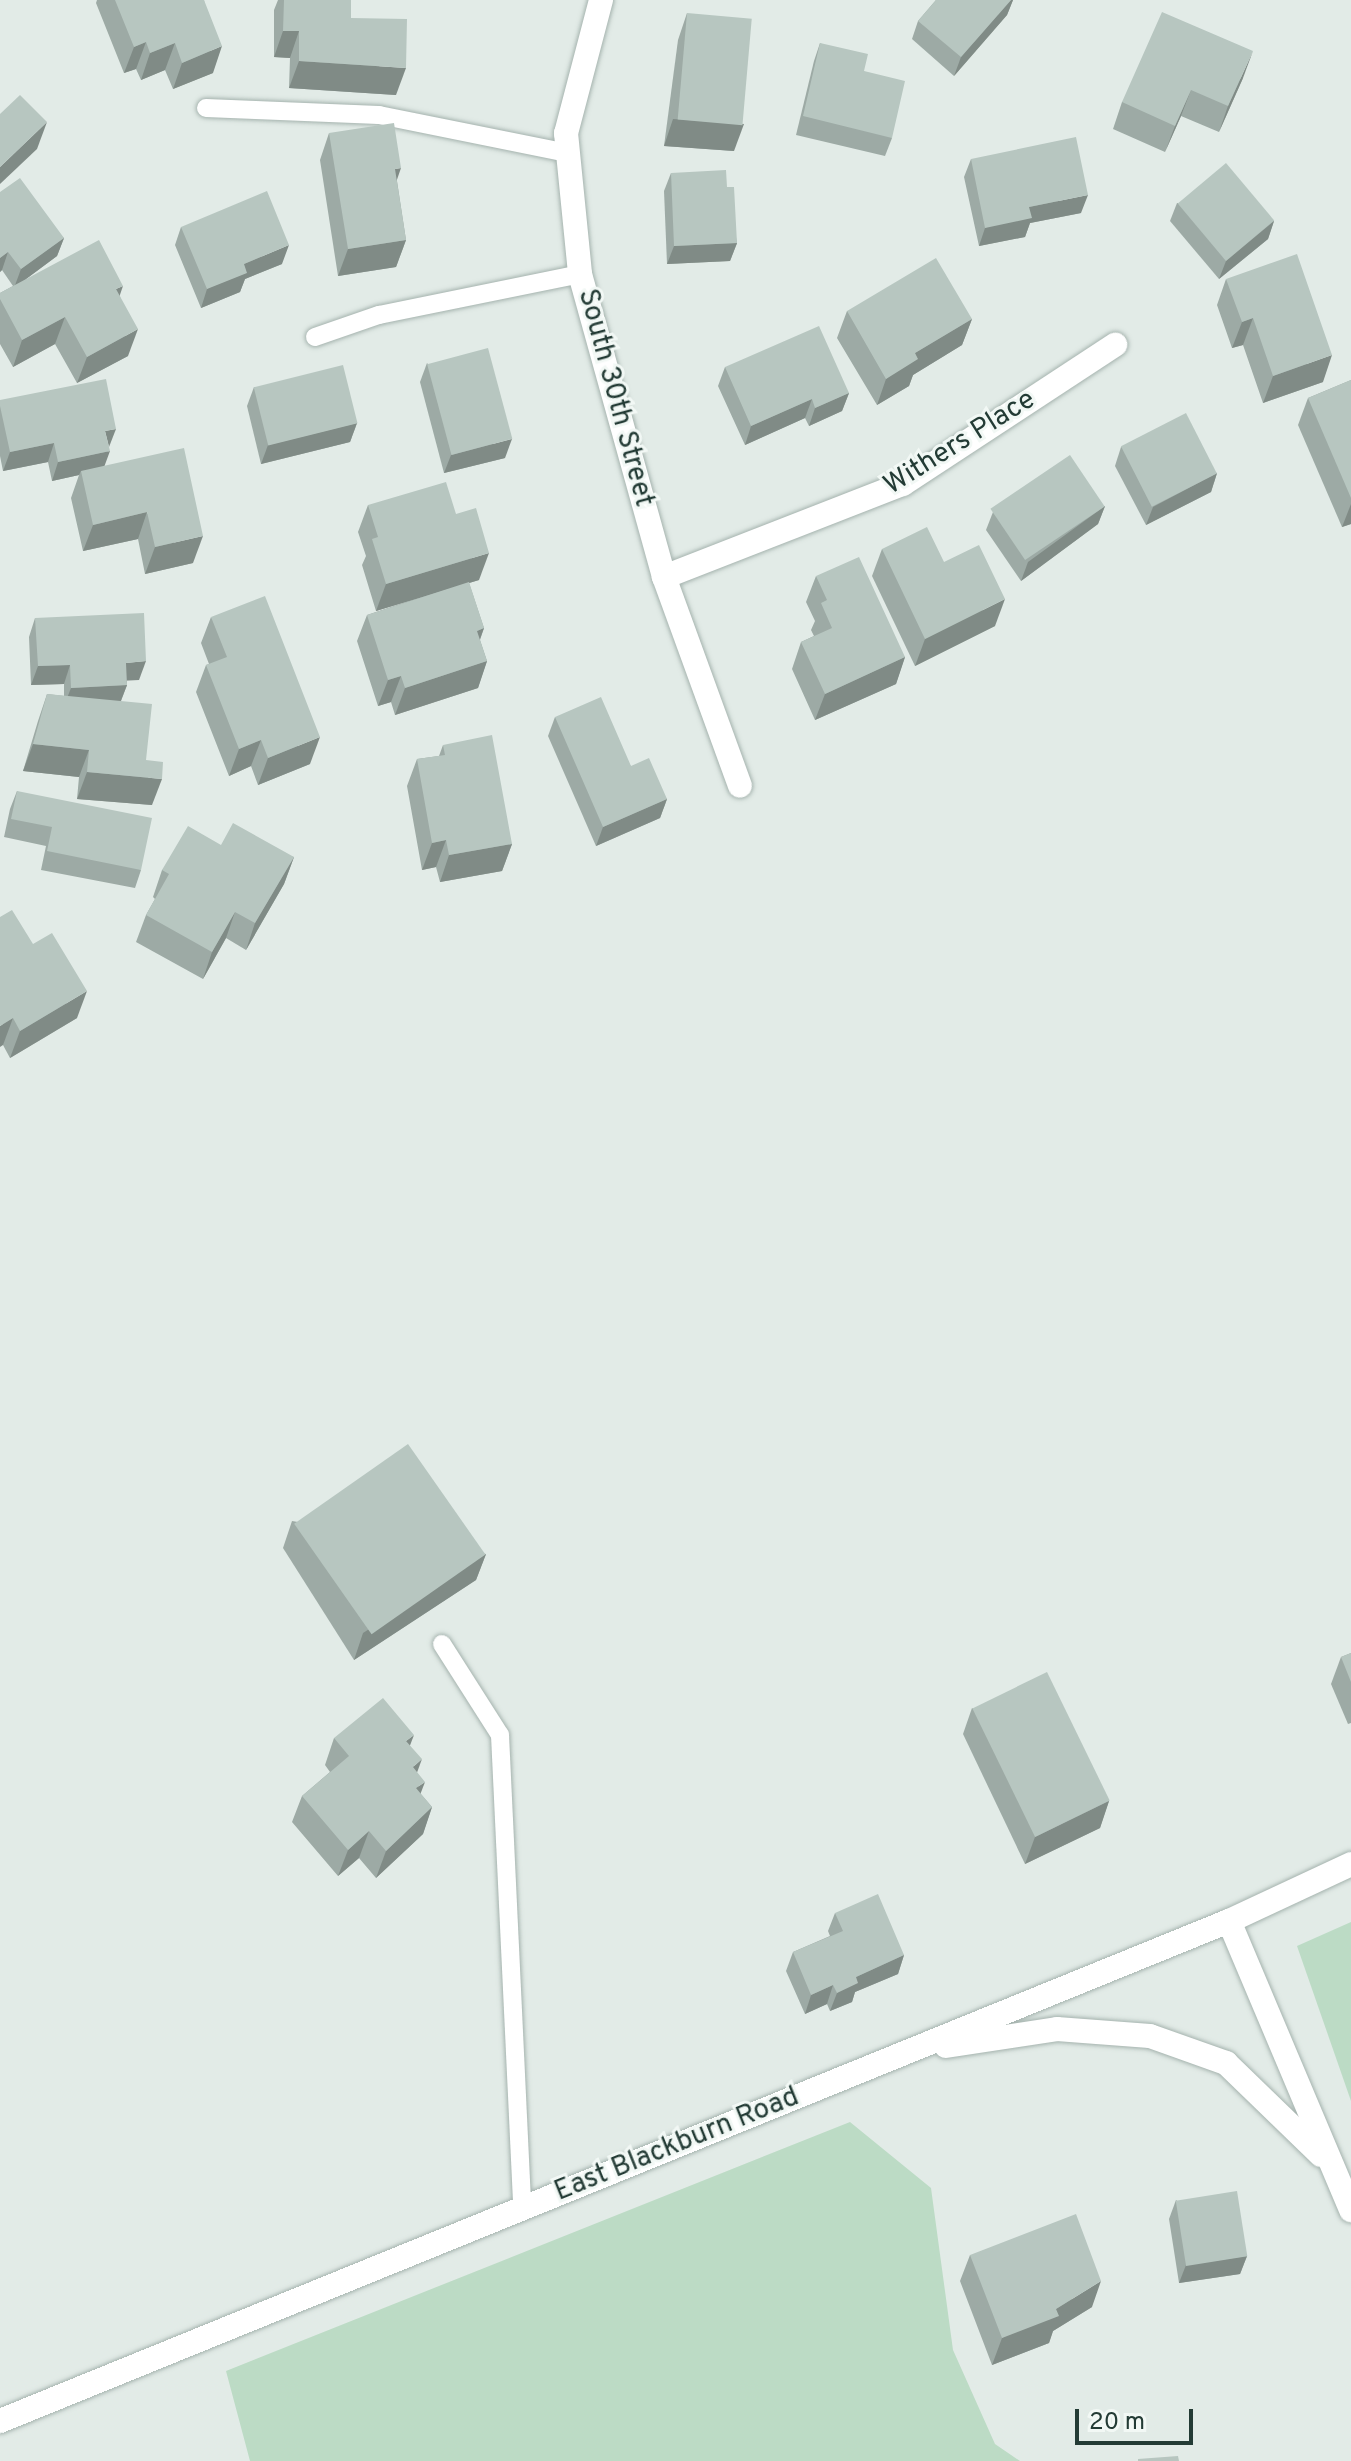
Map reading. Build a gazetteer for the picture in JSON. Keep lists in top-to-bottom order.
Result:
{
  "streets": {
    "street": ["South 30th Street", "Withers Place", "East Blackburn Road"]
  },
  "crossings": [
    ["South 30th Street", "Withers Place"]
  ],
  "scale_bar": "20 m"
}
